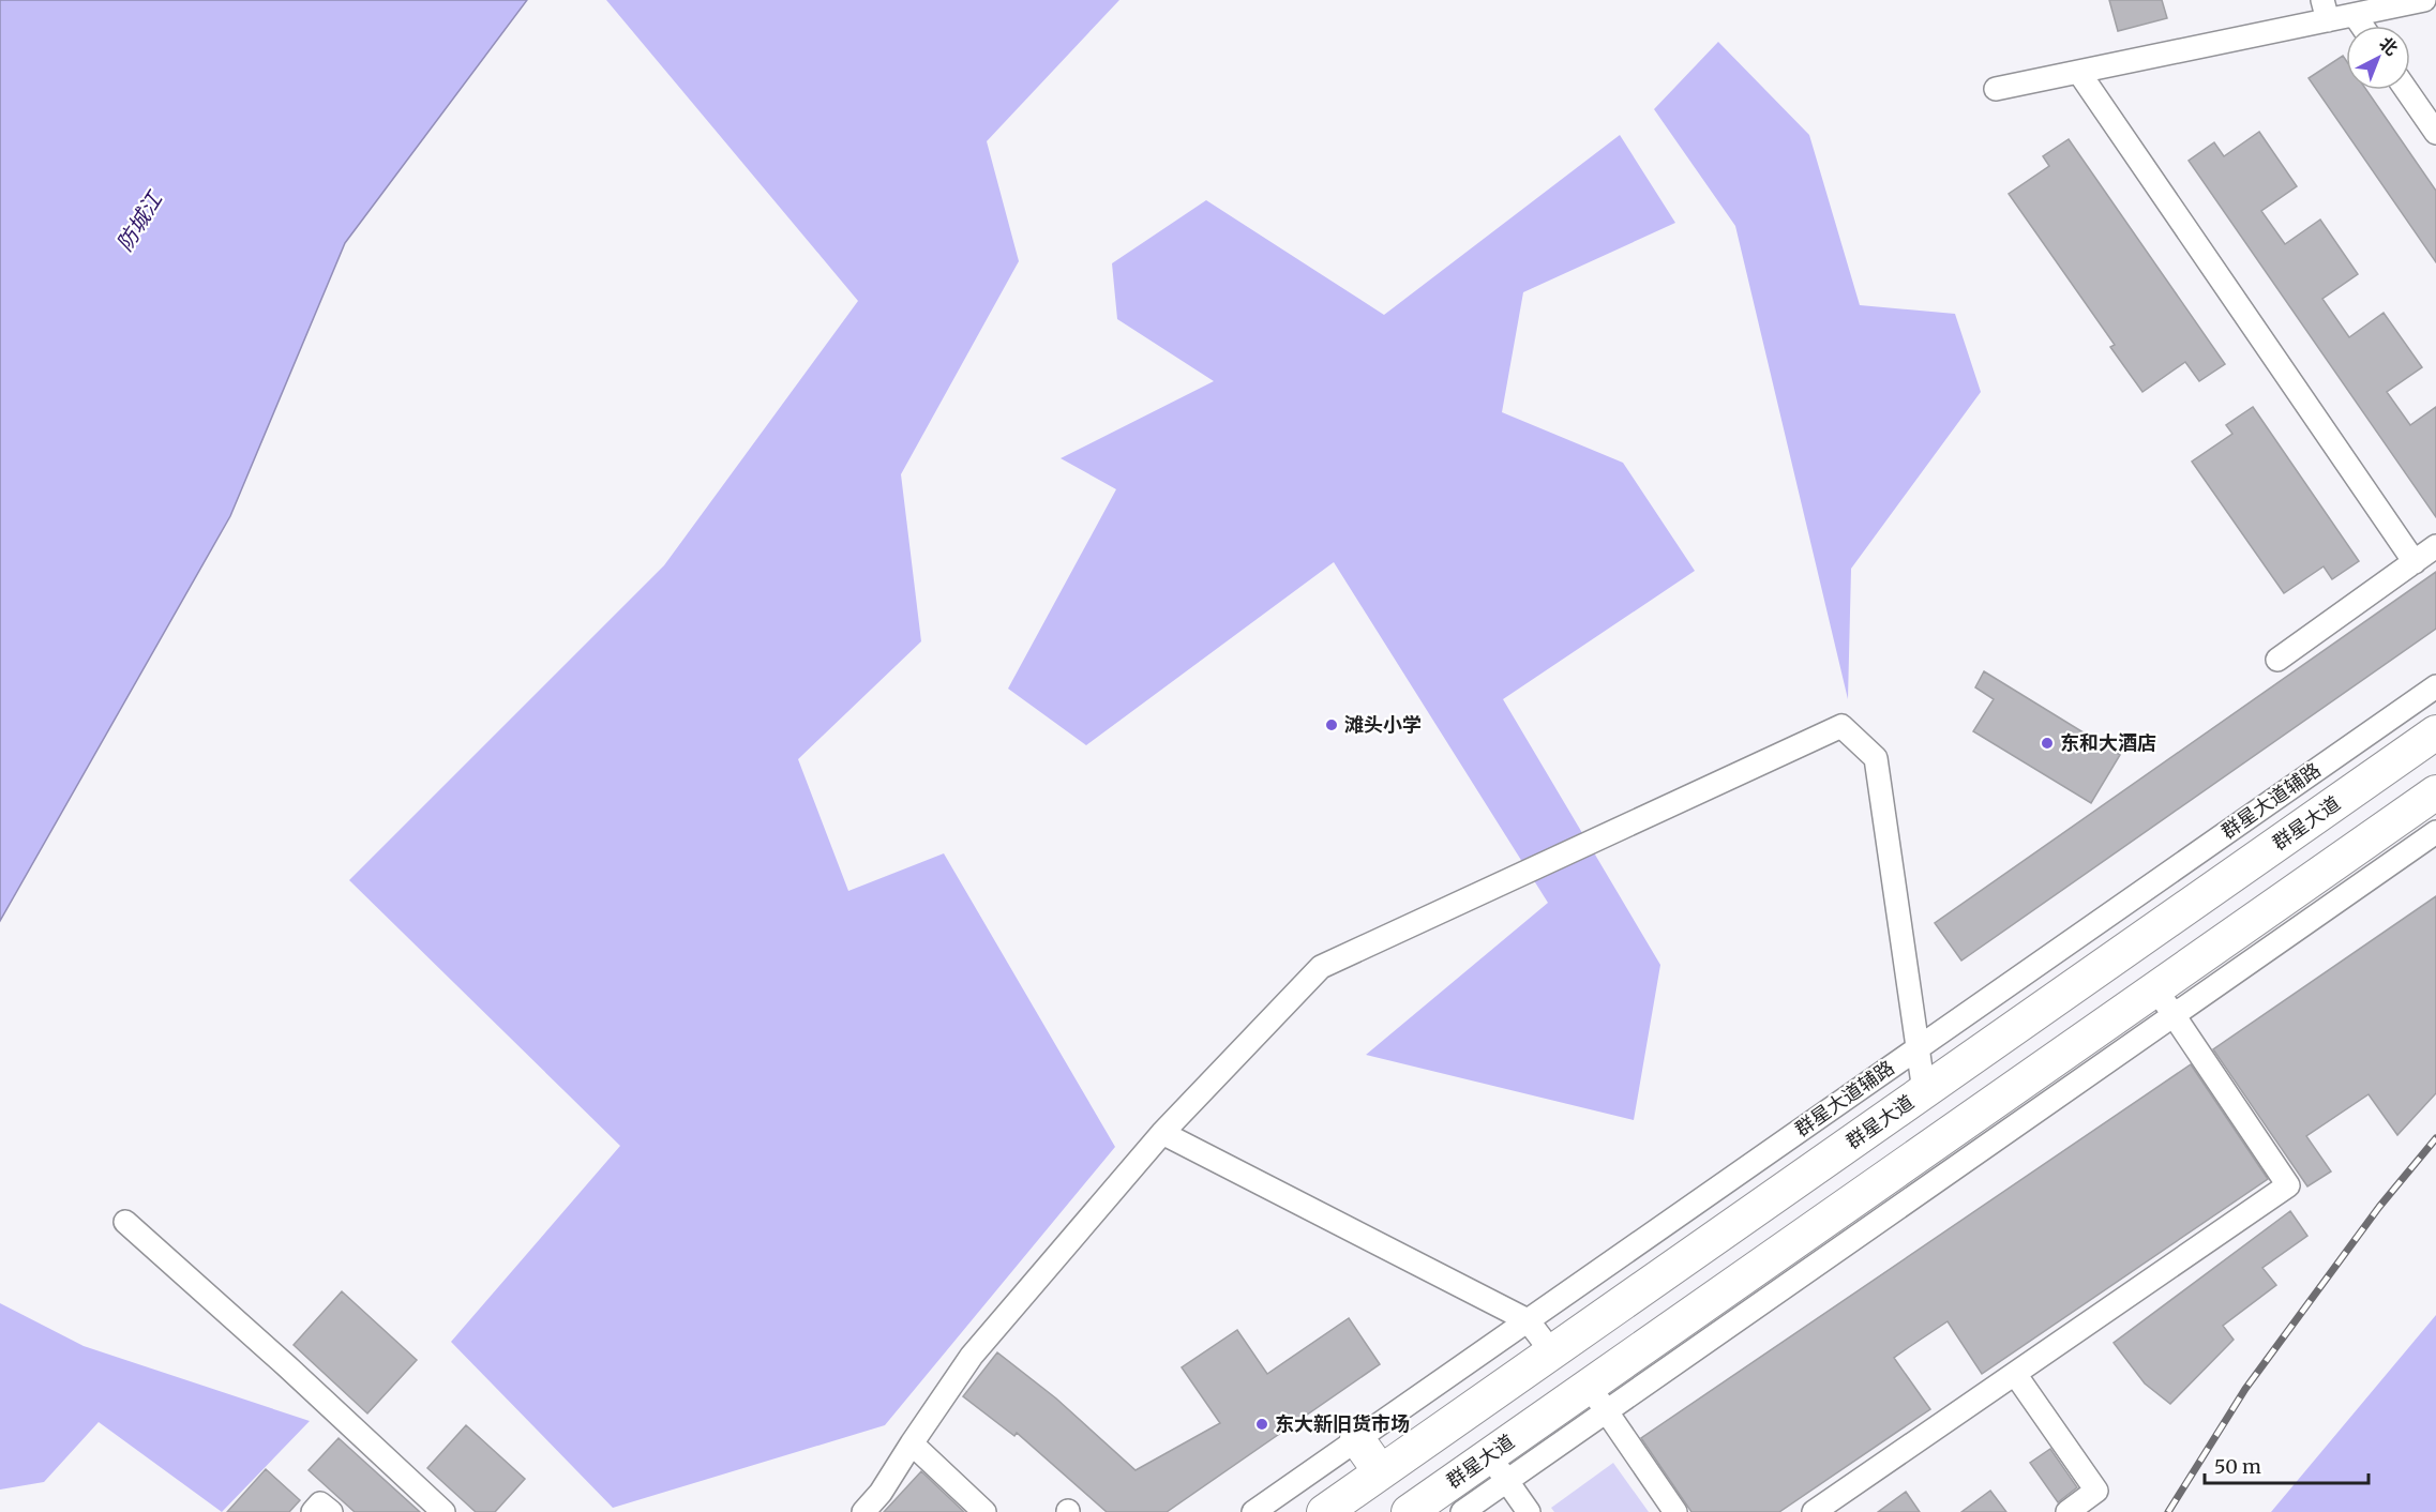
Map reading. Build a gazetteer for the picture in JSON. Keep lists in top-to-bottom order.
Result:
{
  "streets": {
    "highway": ["群星大道"],
    "street": ["群星大道辅路"]
  },
  "water": ["防城江"],
  "places": ["滩头小学", "东和大酒店", "东大新旧货市场"],
  "scale_bar": "50 m",
  "north": "top right"
}
